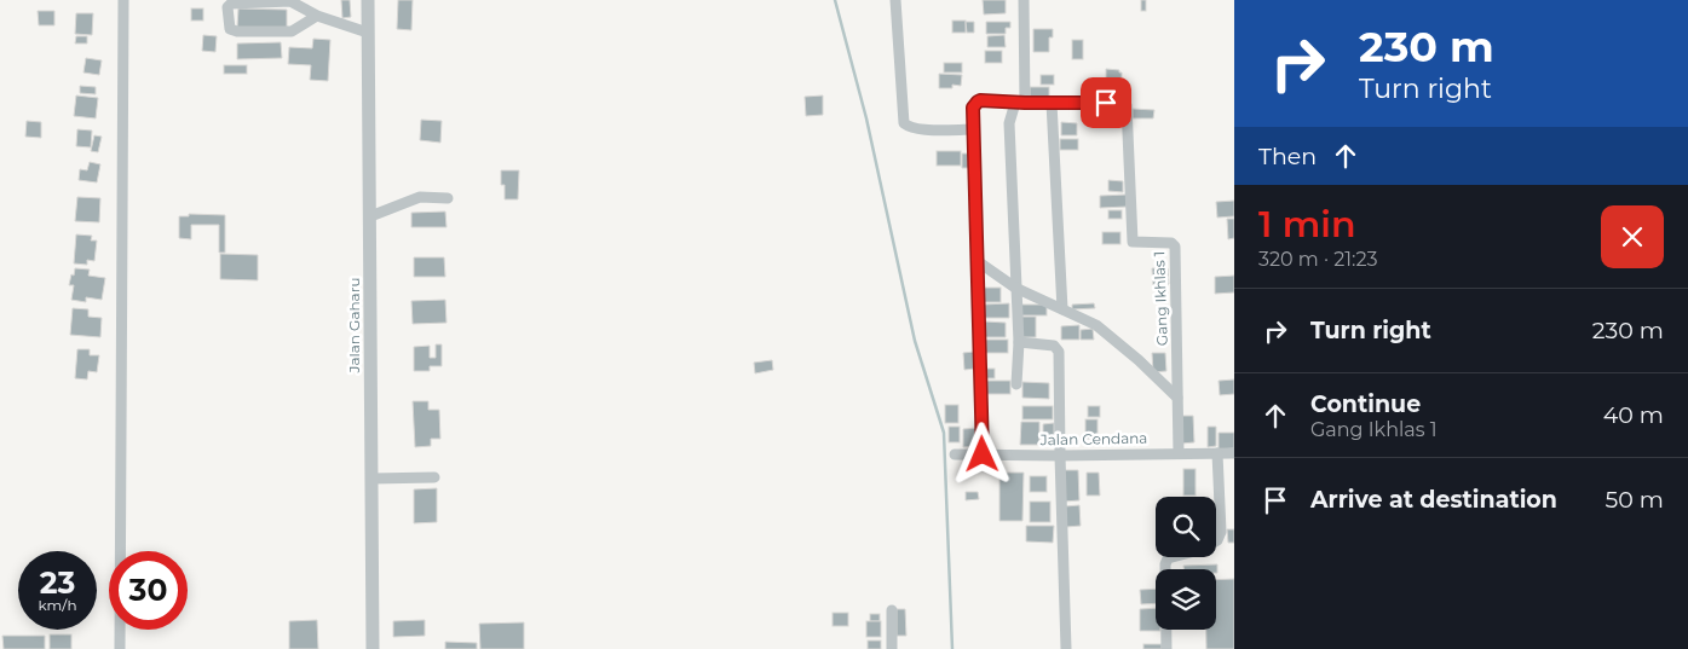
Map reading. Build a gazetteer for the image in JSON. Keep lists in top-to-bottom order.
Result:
{
  "streets": {
    "street": ["Gang Ikhlas 1", "Jalan Gaharu", "Jalan Cendana"]
  },
  "crossings": [
    ["Gang Ikhlas 1", "Jalan Cendana"]
  ],
  "page": {
    "turn": ["230 m", "Turn right"],
    "then": "Then",
    "heading": ["1 min", "320 m · 21:23"],
    "list": [
      {
        "name": "Turn right",
        "value": "230 m"
      },
      {
        "name": "Continue",
        "note": "Gang Ikhlas 1",
        "value": "40 m"
      },
      {
        "name": "Arrive at destination",
        "value": "50 m"
      }
    ],
    "speed": "23 km/h",
    "limit": "30"
  }
}
